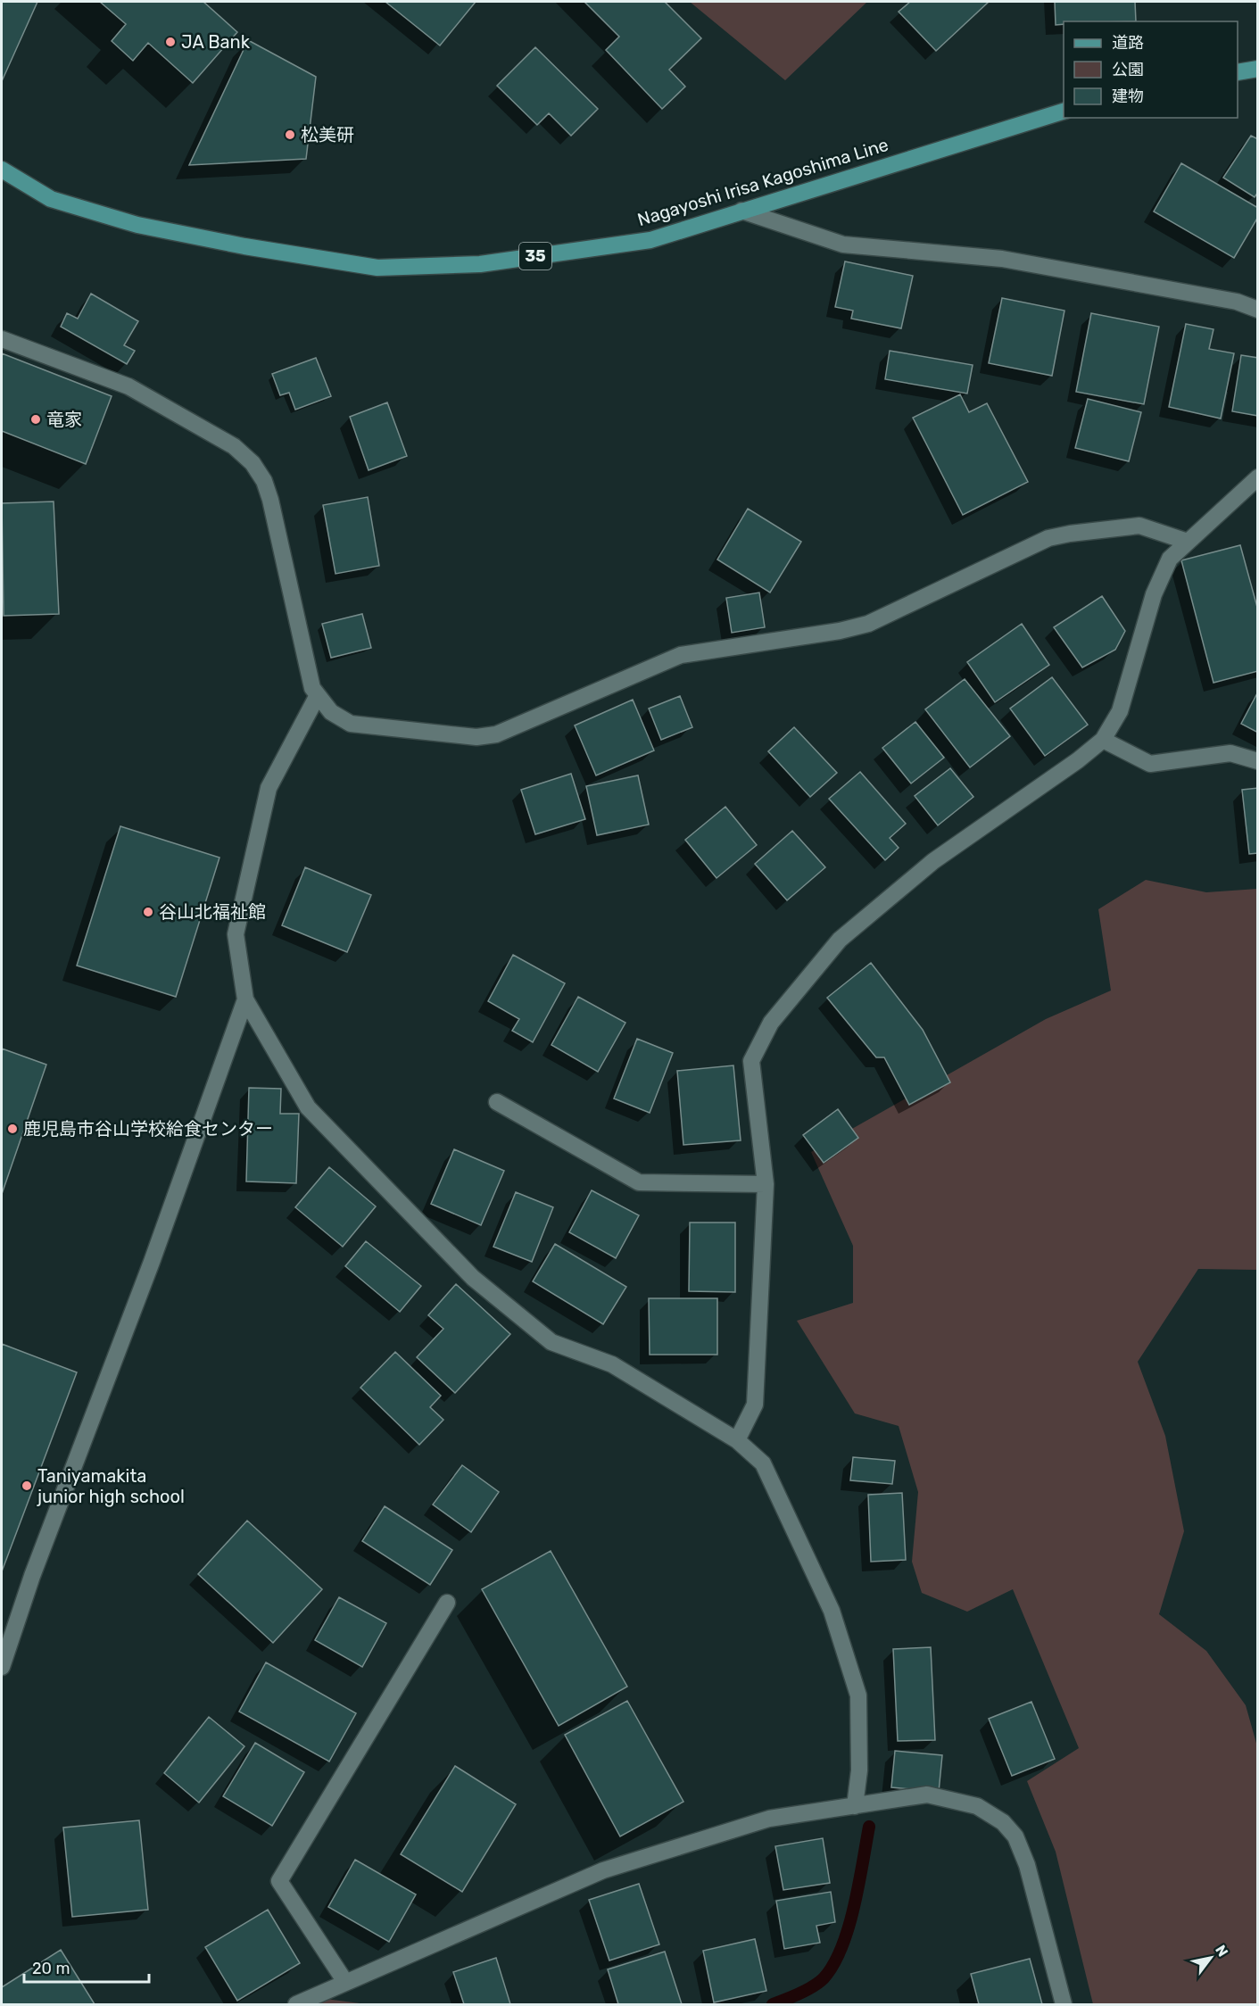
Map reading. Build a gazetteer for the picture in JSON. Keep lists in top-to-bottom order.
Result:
{
  "streets": {
    "main road": ["Nagayoshi Irisa Kagoshima Line", "35"]
  },
  "places": [
    "JA Bank",
    "松美研",
    "竜家",
    "谷山北福祉館",
    "鹿児島市谷山学校給食センター",
    "Taniyamakita junior high school"
  ],
  "legend": ["道路", "公園", "建物"],
  "scale_bar": "20 m",
  "north": "top right"
}
